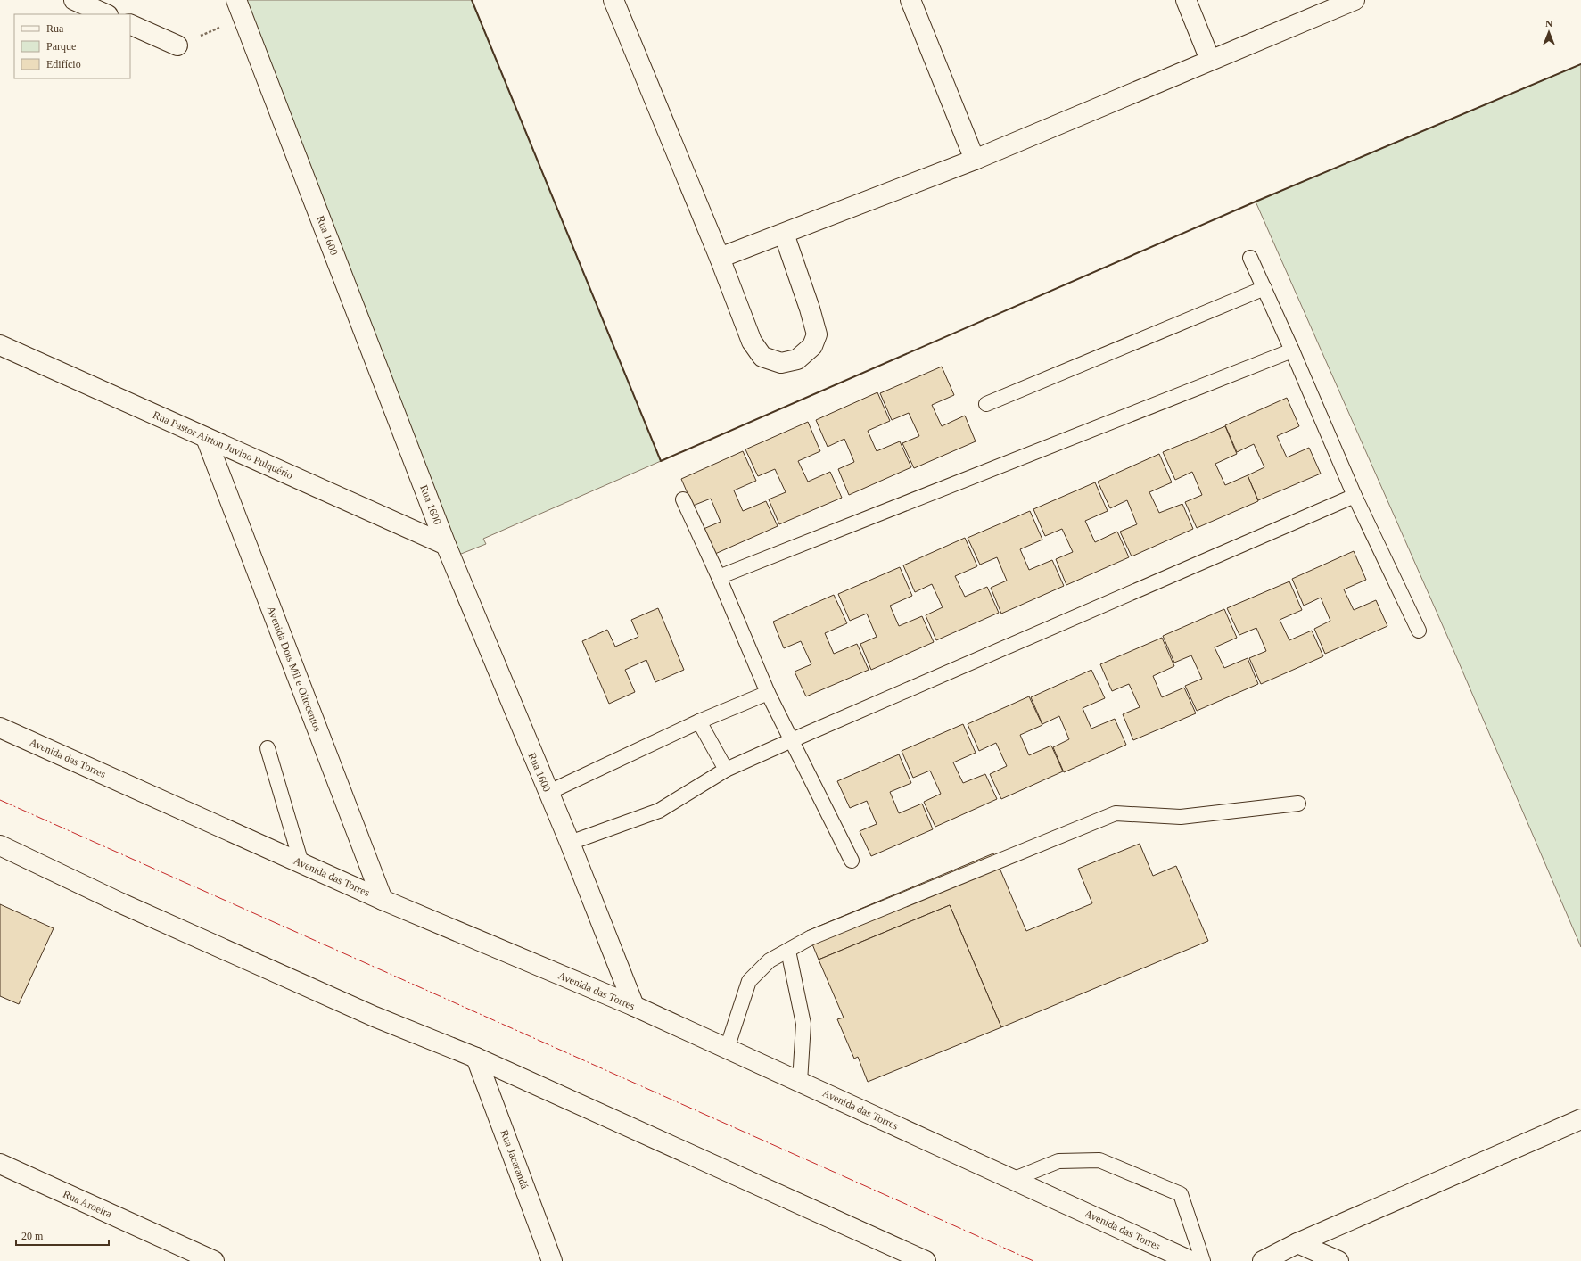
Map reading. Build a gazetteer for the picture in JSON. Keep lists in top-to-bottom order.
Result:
{
  "streets": {
    "street": [
      "Rua 1600",
      "Rua Pastor Airton Juvino Pulquério",
      "Avenida Dois Mil e Oitocentos",
      "Avenida das Torres",
      "Rua Jacarandá",
      "Rua Aroeira"
    ]
  },
  "crossings": [
    ["Rua 1600", "Rua Pastor Airton Juvino Pulquério"],
    ["Rua 1600", "Avenida das Torres"],
    ["Rua Pastor Airton Juvino Pulquério", "Avenida Dois Mil e Oitocentos"],
    ["Avenida Dois Mil e Oitocentos", "Avenida das Torres"]
  ],
  "legend": ["Rua", "Parque", "Edifício"],
  "scale_bar": "20 m",
  "north": "top"
}
